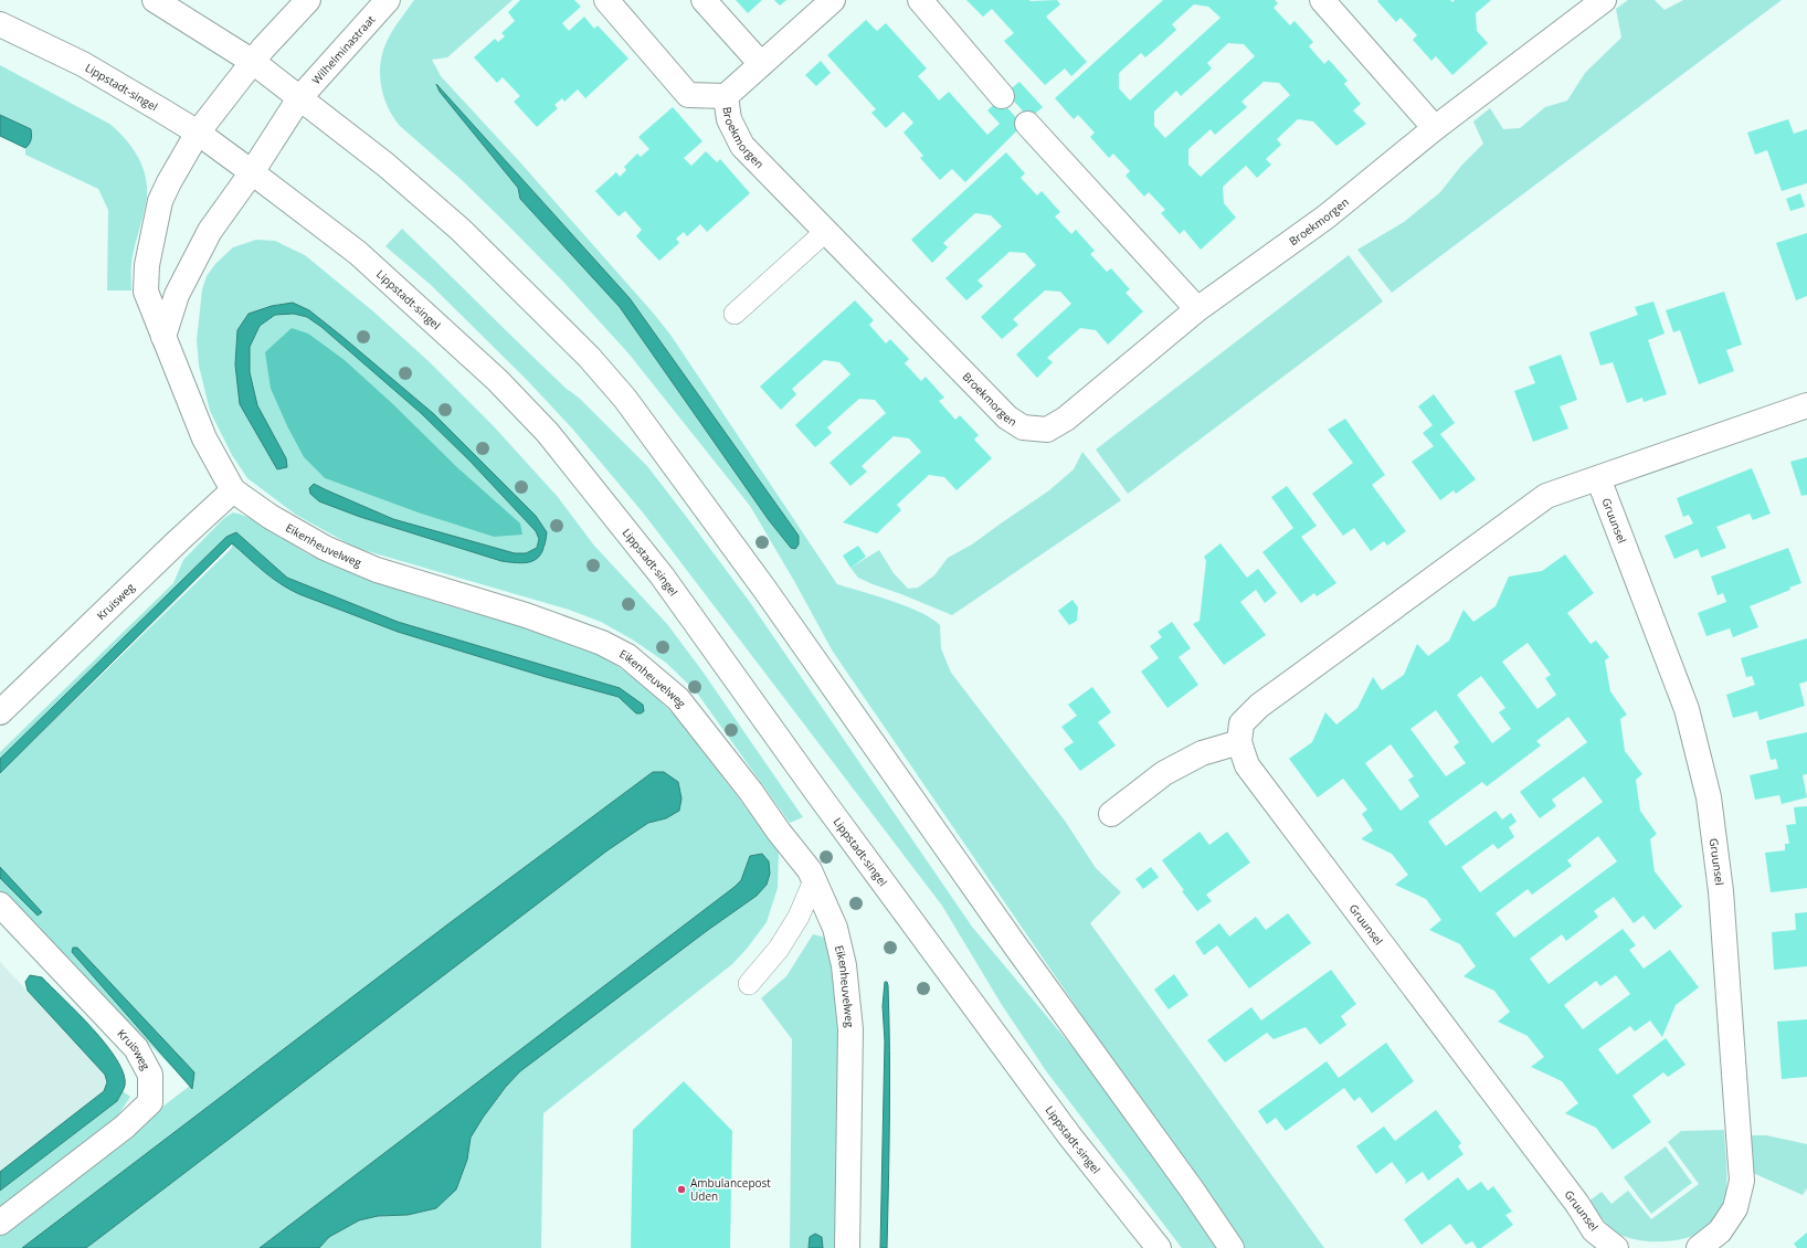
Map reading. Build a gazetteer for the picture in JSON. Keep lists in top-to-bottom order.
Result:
{
  "streets": {
    "street": [
      "Wilhelminastraat",
      "Lippstadt-singel",
      "Broekmorgen",
      "Gruunsel",
      "Eikenheuvelweg",
      "Kruisweg"
    ]
  },
  "crossings": [
    ["Wilhelminastraat", "Lippstadt-singel"],
    ["Lippstadt-singel", "Eikenheuvelweg"],
    ["Eikenheuvelweg", "Kruisweg"]
  ],
  "places": ["Ambulancepost Uden"]
}
